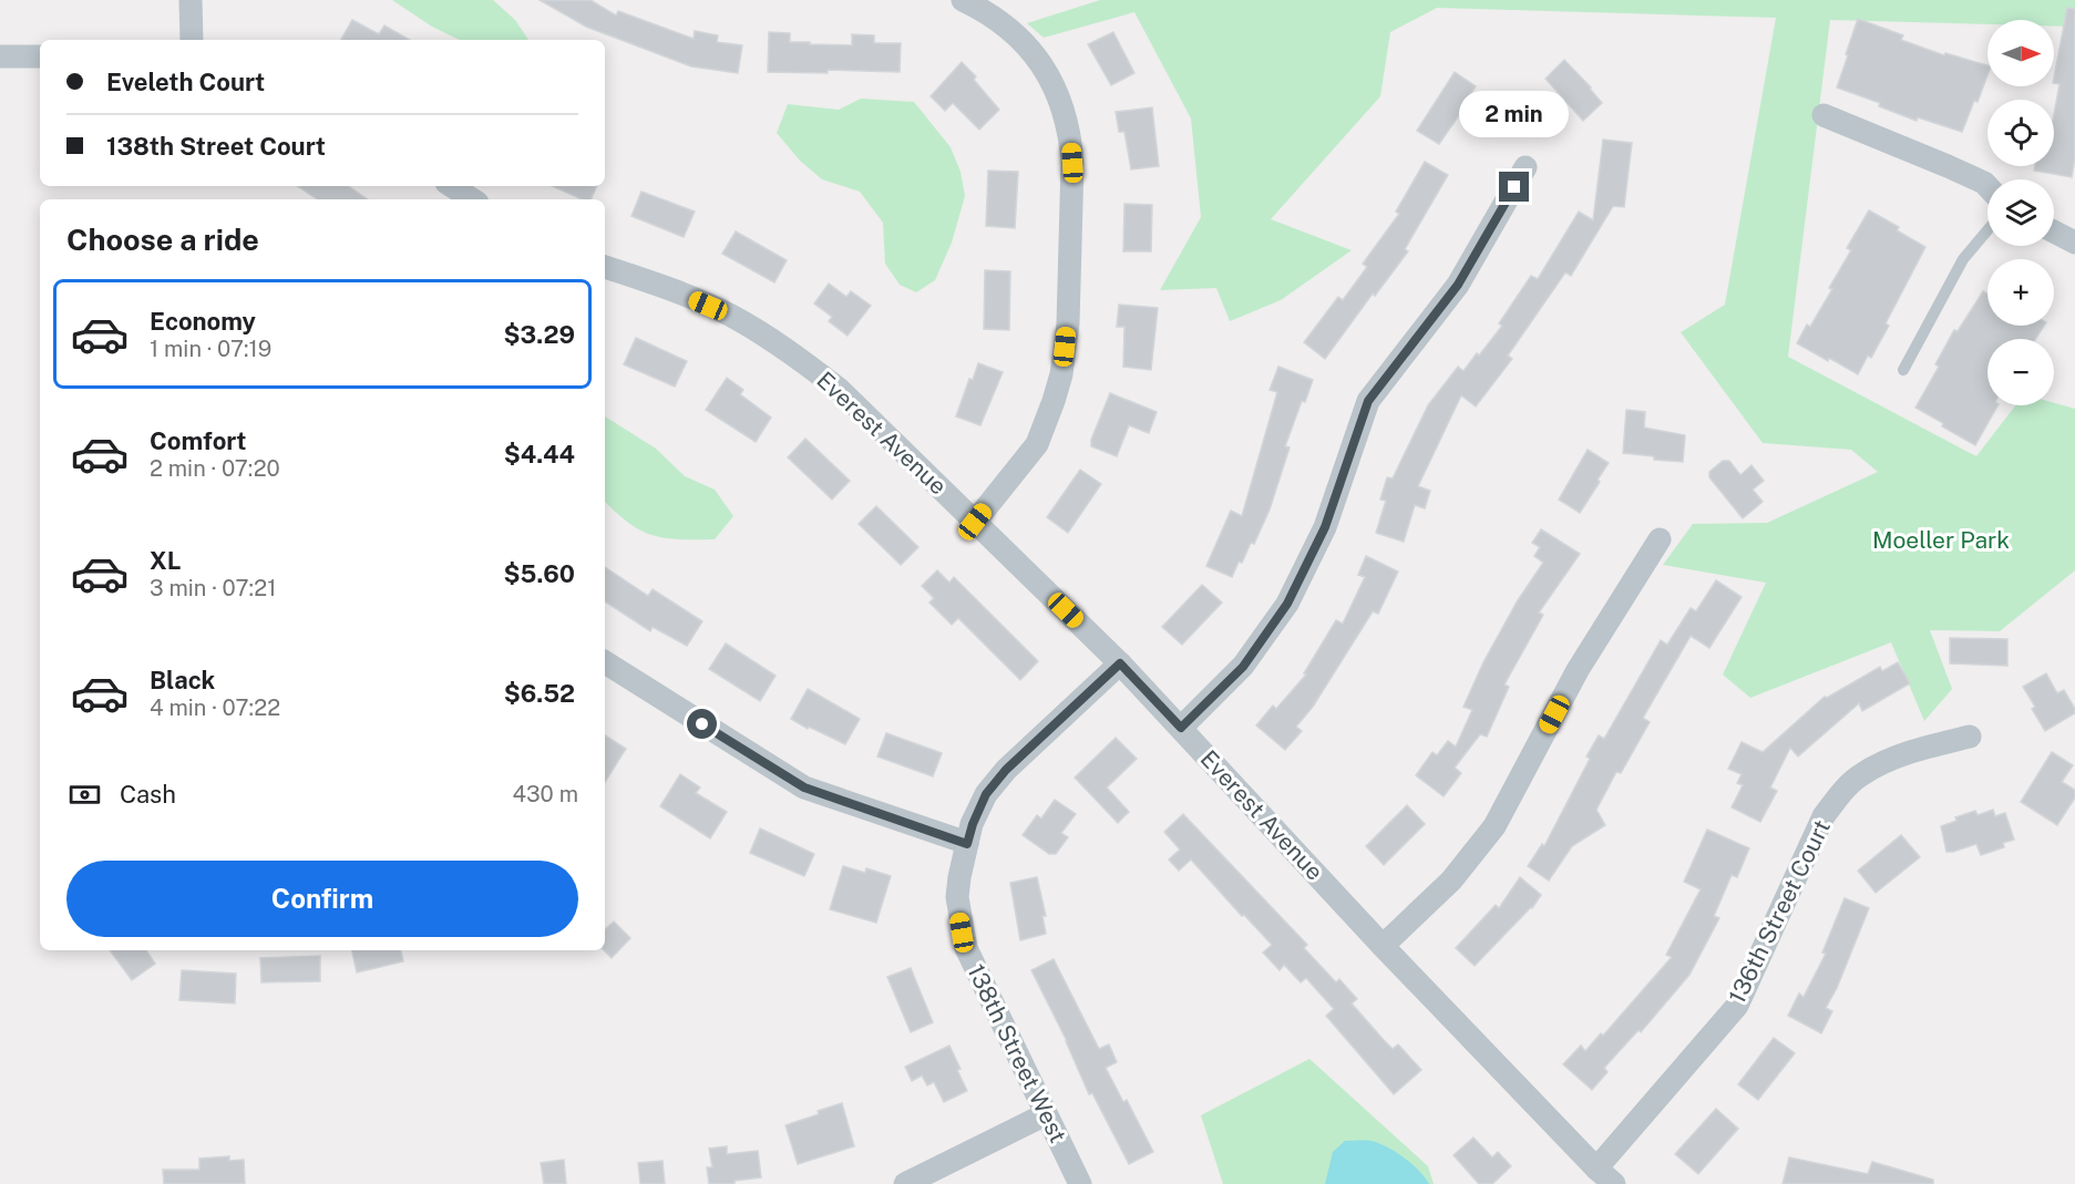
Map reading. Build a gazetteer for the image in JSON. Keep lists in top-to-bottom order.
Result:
{
  "streets": {
    "street": ["Everest Avenue", "136th Street Court", "138th Street West"]
  },
  "crossings": [
    ["Everest Avenue", "136th Street Court"],
    ["Everest Avenue", "138th Street West"]
  ],
  "parks": ["Moeller Park"],
  "north": "right",
  "page": {
    "map_buttons": ["+", "−"],
    "banner": ["Eveleth Court", "138th Street Court"],
    "bubble": "2 min",
    "heading": "Choose a ride",
    "list": [
      {
        "name": "Economy",
        "note": "1 min · 07:19",
        "value": "$3.29"
      },
      {
        "name": "Comfort",
        "note": "2 min · 07:20",
        "value": "$4.44"
      },
      {
        "name": "XL",
        "note": "3 min · 07:21",
        "value": "$5.60"
      },
      {
        "name": "Black",
        "note": "4 min · 07:22",
        "value": "$6.52"
      }
    ],
    "pay": ["Cash", "430 m"],
    "buttons": "Confirm"
  }
}
